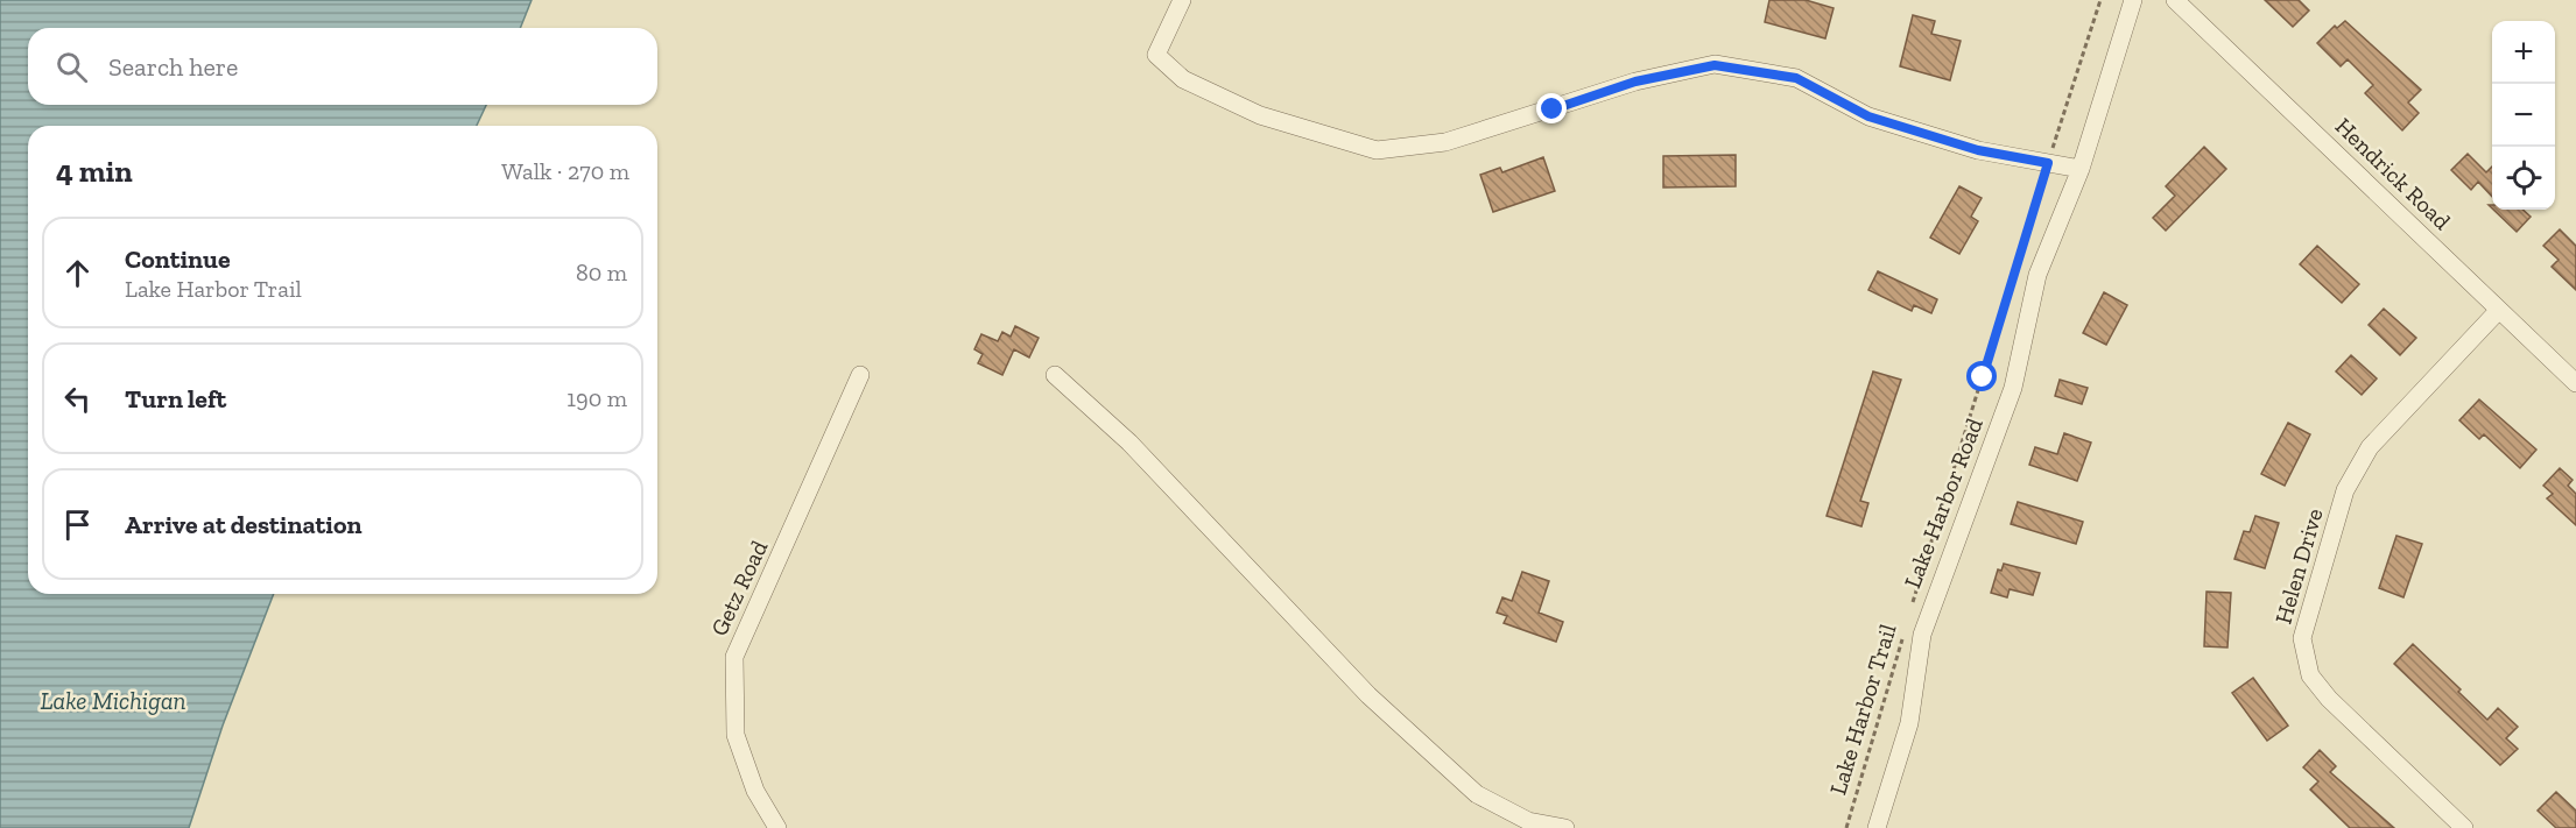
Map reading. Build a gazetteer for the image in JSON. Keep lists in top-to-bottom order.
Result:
{
  "streets": {
    "street": [
      "Hendrick Road",
      "Lake Harbor Road",
      "Helen Drive",
      "Getz Road"
    ],
    "path": ["Lake Harbor Trail"]
  },
  "crossings": [
    ["Hendrick Road", "Helen Drive"]
  ],
  "water": ["Lake Michigan"],
  "page": {
    "map_buttons": ["+", "−"],
    "search": "Search here",
    "heading": ["4 min", "Walk · 270 m"],
    "list": [
      ["Continue", "Lake Harbor Trail", "80 m"],
      ["Turn left", "190 m"],
      "Arrive at destination"
    ]
  }
}
